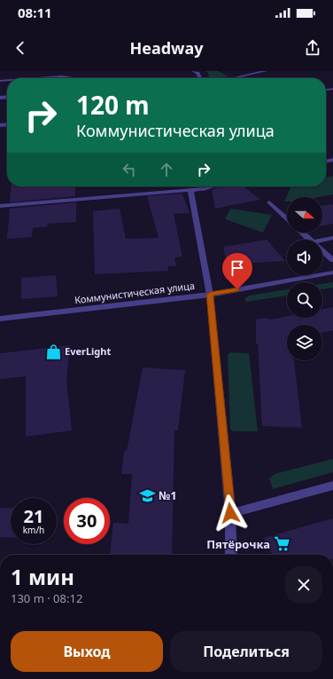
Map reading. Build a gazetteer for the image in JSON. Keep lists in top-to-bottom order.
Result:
{
  "streets": {
    "street": ["Коммунистическая улица"]
  },
  "places": {
    "shop": ["EverLight"],
    "school or university": ["№1"],
    "supermarket": ["Пятёрочка"]
  },
  "north": "right",
  "page": {
    "status": "08:11",
    "header": "Headway",
    "turn": ["120 m", "Коммунистическая улица"],
    "speed": "21 km/h",
    "limit": "30",
    "heading": ["1 мин", "130 m · 08:12"],
    "buttons": ["Выход", "Поделиться"]
  }
}
